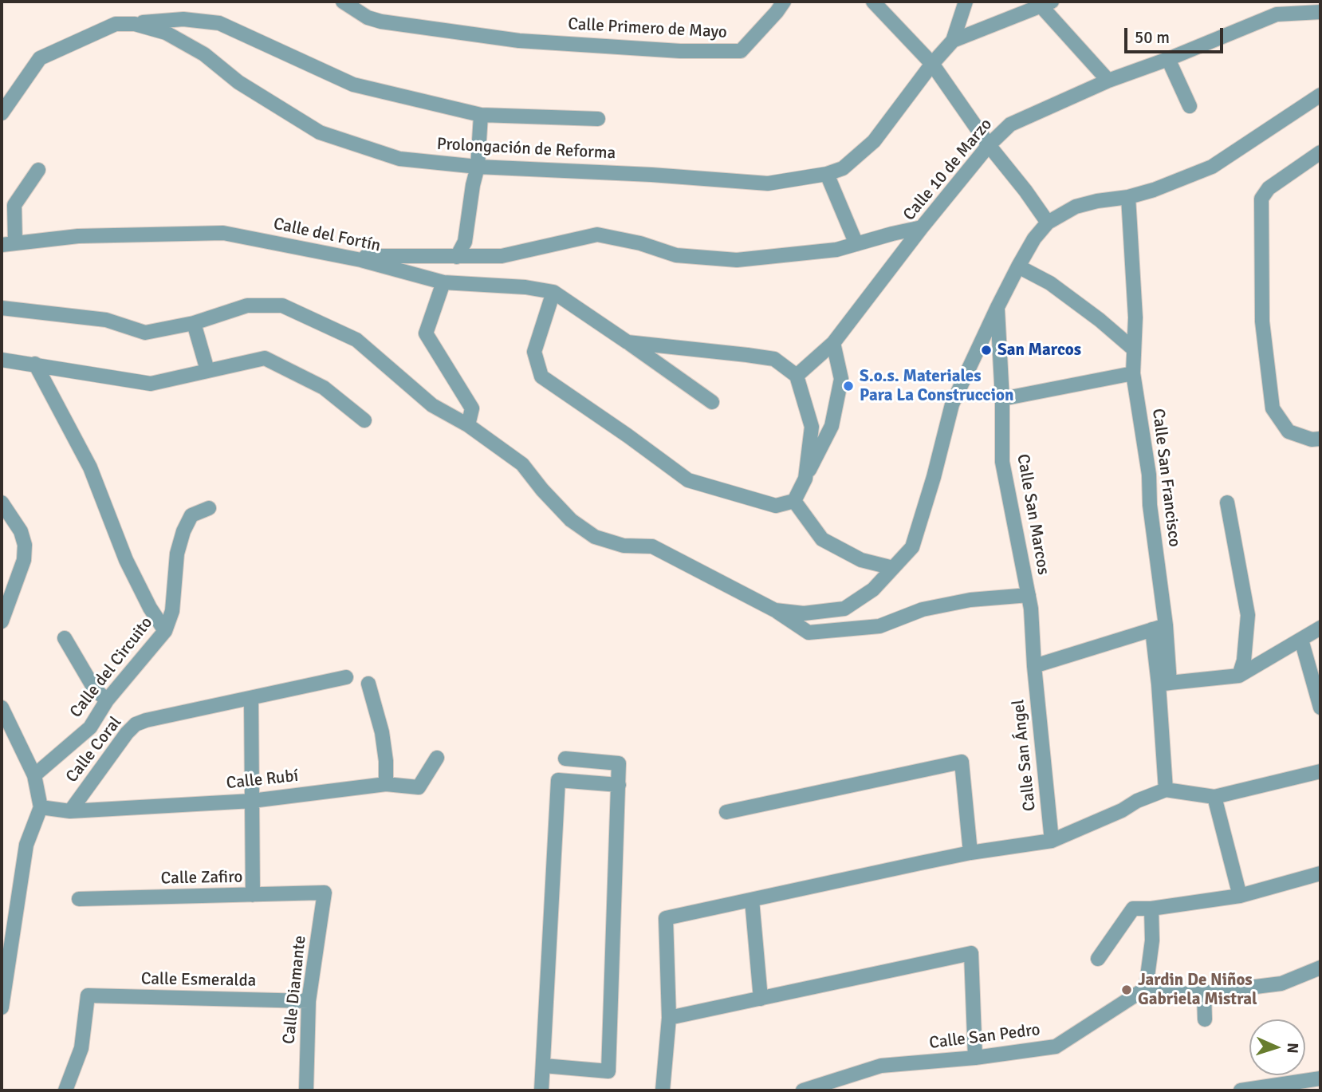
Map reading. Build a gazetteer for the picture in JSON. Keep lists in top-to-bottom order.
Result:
{
  "streets": {
    "street": [
      "Calle Primero de Mayo",
      "Prolongación de Reforma",
      "Calle 10 de Marzo",
      "Calle del Fortín",
      "Calle San Francisco",
      "Calle San Marcos",
      "Calle del Circuito",
      "Calle Coral",
      "Calle San Ángel",
      "Calle Rubí",
      "Calle Zafiro",
      "Calle Esmeralda",
      "Calle Diamante",
      "Calle San Pedro"
    ]
  },
  "crossings": [
    ["Calle 10 de Marzo", "Calle del Fortín"],
    ["Calle San Marcos", "Calle San Ángel"],
    ["Calle Coral", "Calle Rubí"],
    ["Calle Zafiro", "Calle Diamante"],
    ["Calle Esmeralda", "Calle Diamante"]
  ],
  "places": ["San Marcos", "S.o.s. Materiales Para La Construccion", "Jardin De Niños Gabriela Mistral"],
  "scale_bar": "50 m",
  "north": "right"
}
